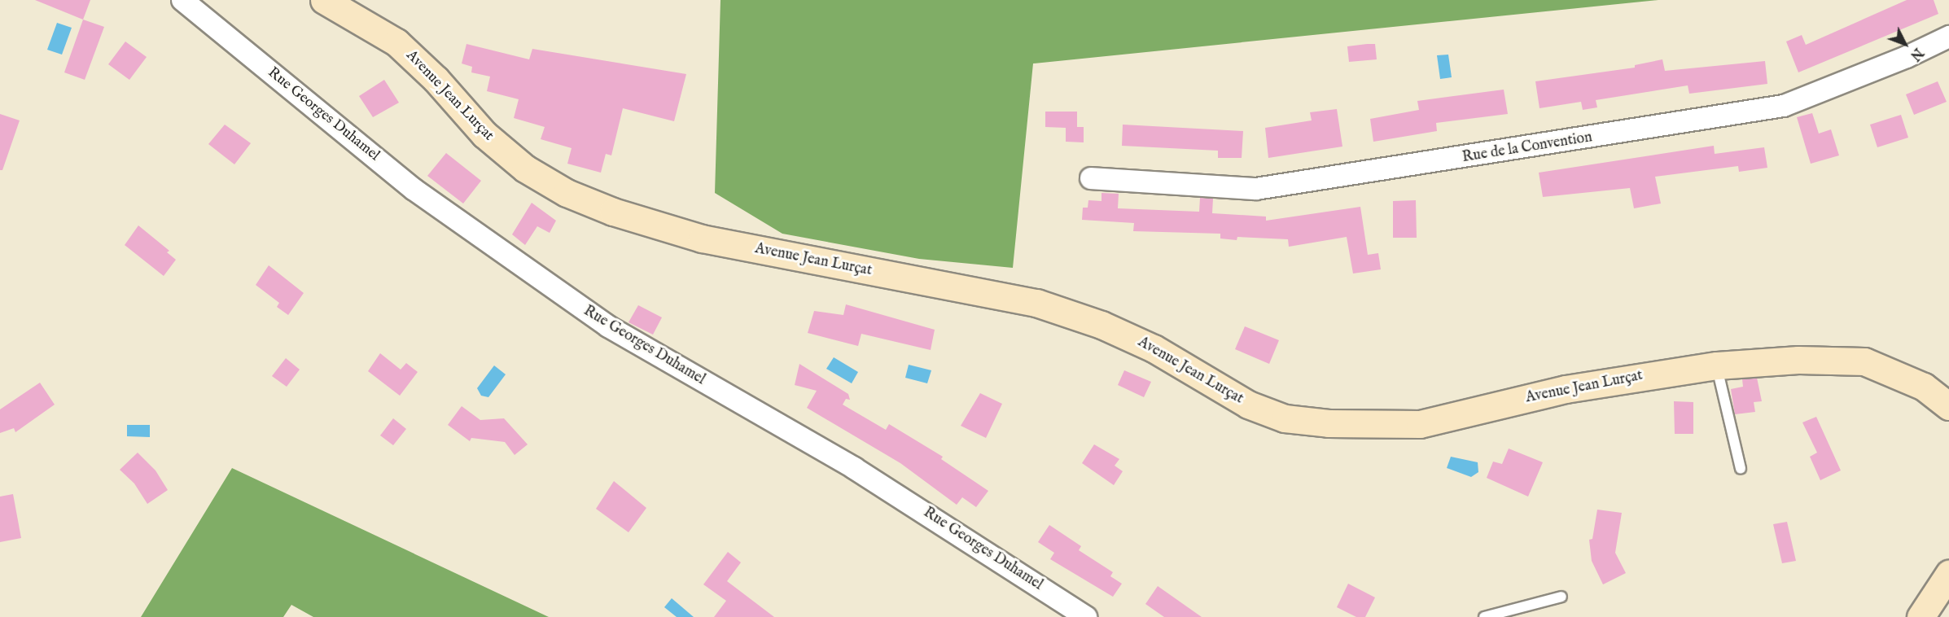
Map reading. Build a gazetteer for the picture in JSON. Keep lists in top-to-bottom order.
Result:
{
  "streets": {
    "main road": ["Avenue Jean Lurçat"],
    "street": ["Rue Georges Duhamel", "Rue de la Convention"]
  },
  "north": "bottom right"
}
